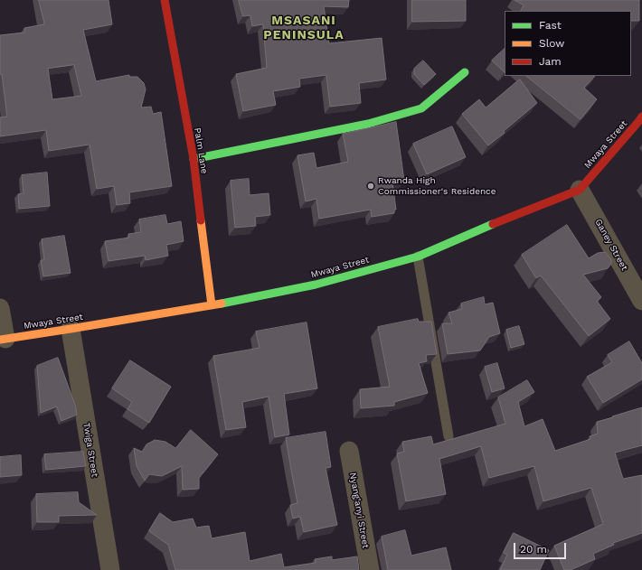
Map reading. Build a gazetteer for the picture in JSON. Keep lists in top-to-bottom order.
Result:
{
  "streets": {
    "street": [
      "Mwaya Street",
      "Palm Lane",
      "Ganey Street",
      "Twiga Street",
      "Nyang'anyi Street"
    ]
  },
  "crossings": [
    ["Mwaya Street", "Palm Lane"],
    ["Mwaya Street", "Ganey Street"],
    ["Mwaya Street", "Twiga Street"]
  ],
  "districts": ["MSASANI PENINSULA"],
  "places": ["Rwanda High Commissioner's Residence"],
  "legend": ["Fast", "Slow", "Jam"],
  "scale_bar": "20 m"
}
